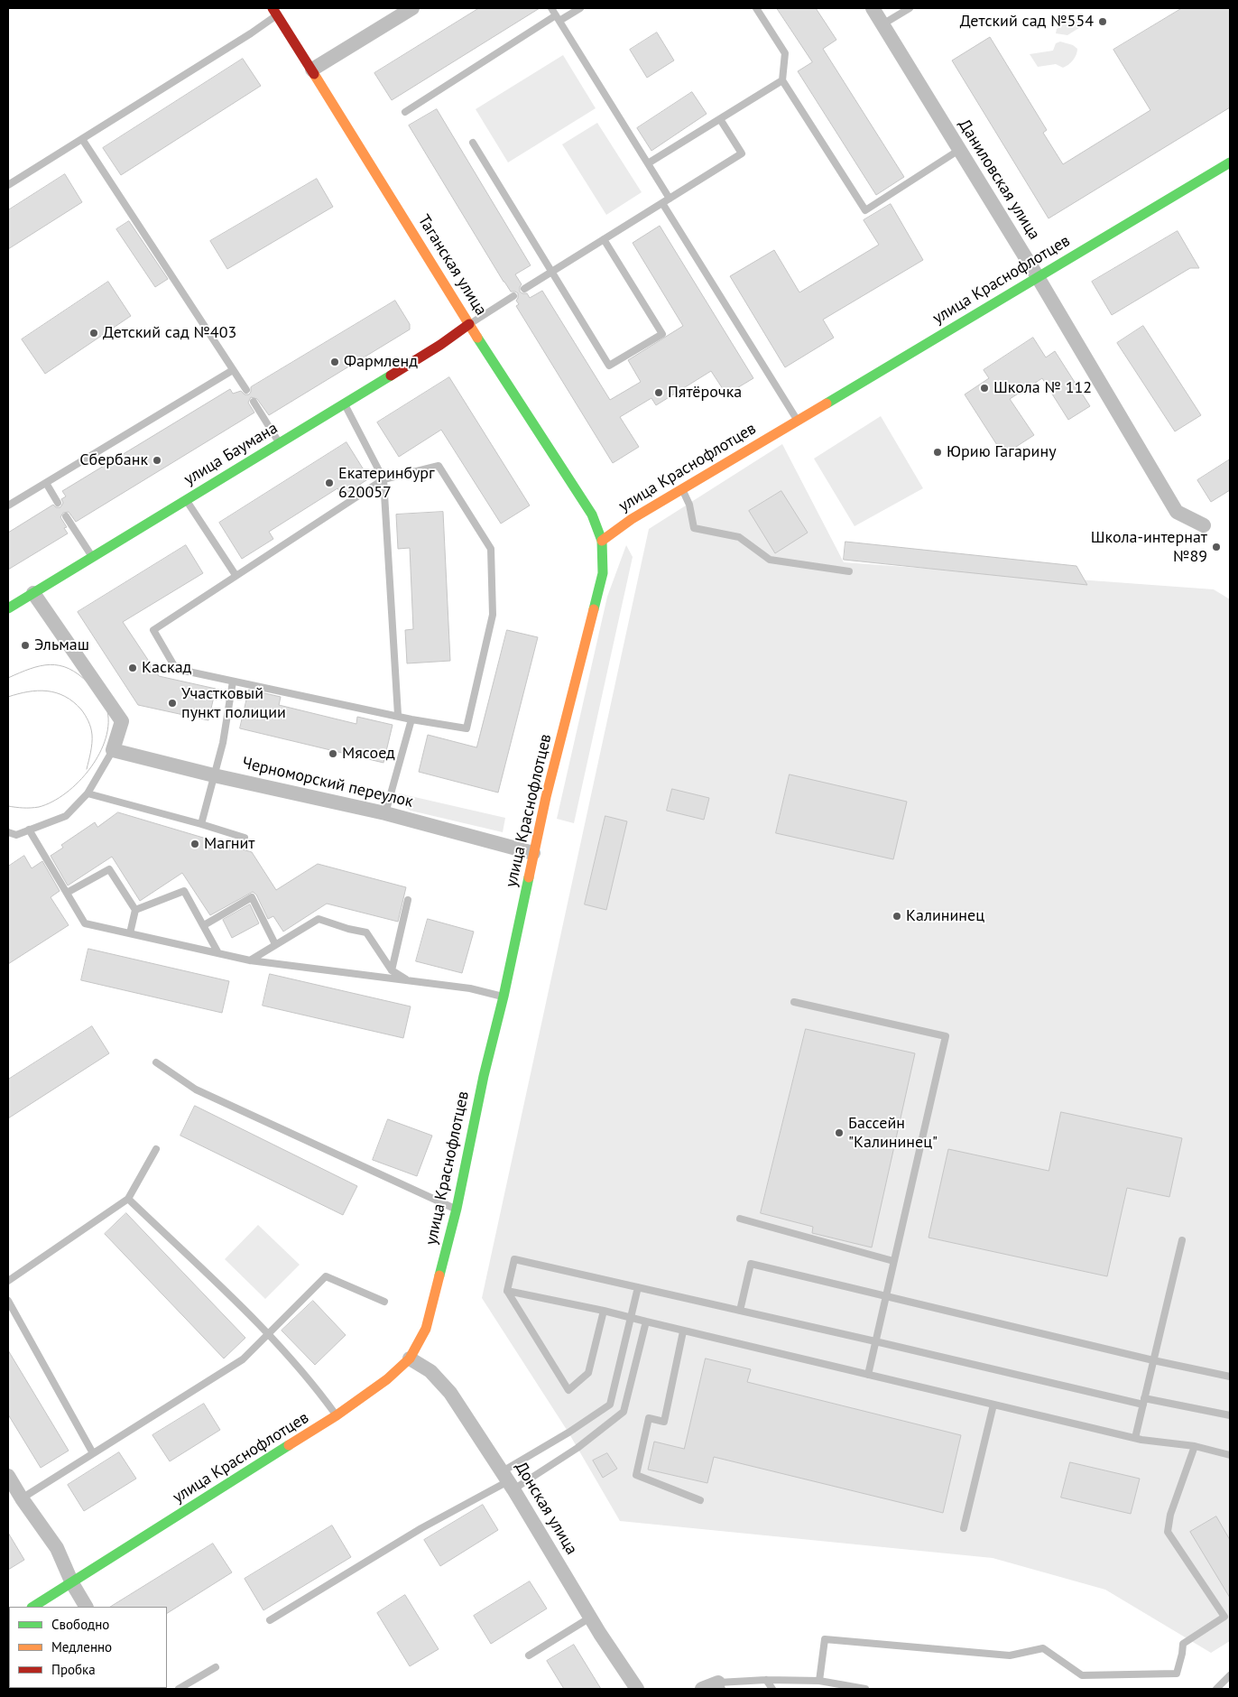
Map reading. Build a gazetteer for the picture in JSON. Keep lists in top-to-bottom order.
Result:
{
  "streets": {
    "main road": ["Таганская улица", "улица Краснофлотцев", "улица Баумана"],
    "street": ["Даниловская улица", "Черноморский переулок", "Донская улица"]
  },
  "crossings": [
    ["Даниловская улица", "улица Краснофлотцев"],
    ["Таганская улица", "улица Краснофлотцев"],
    ["Таганская улица", "улица Баумана"],
    ["улица Краснофлотцев", "Черноморский переулок"],
    ["улица Краснофлотцев", "Донская улица"]
  ],
  "places": [
    "Детский сад №554",
    "Детский сад №403",
    "Фармленд",
    "Школа № 112",
    "Пятёрочка",
    "Юрию Гагарину",
    "Сбербанк",
    "Екатеринбург 620057",
    "Школа-интернат №89",
    "Эльмаш",
    "Каскад",
    "Участковый пункт полиции",
    "Мясоед",
    "Магнит",
    "Калининец",
    "Бассейн \"Калининец\""
  ],
  "legend": ["Свободно", "Медленно", "Пробка"]
}
